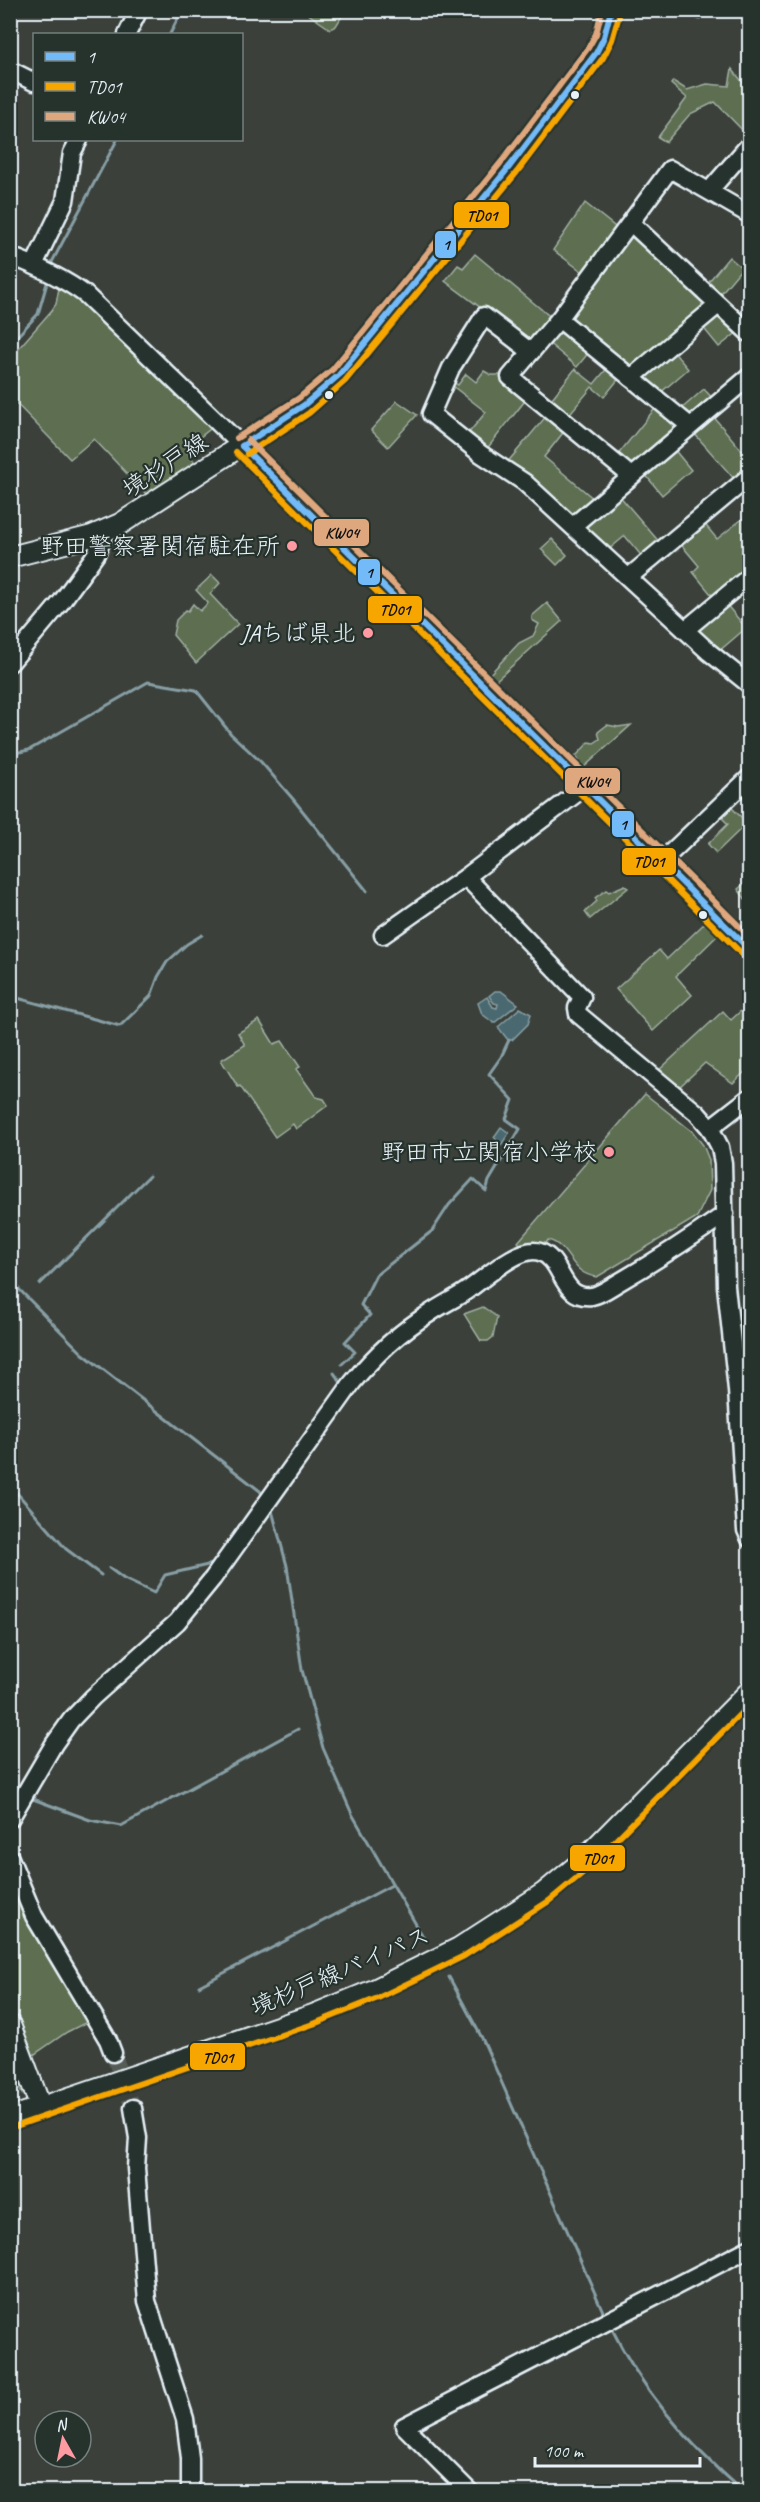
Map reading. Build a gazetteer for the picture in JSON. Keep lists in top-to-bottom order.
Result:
{
  "streets": {
    "main road": ["境杉戸線", "境杉戸線バイパス"]
  },
  "places": ["野田警察署関宿駐在所", "JAちば県北", "野田市立関宿小学校"],
  "lines": ["transit line 1", "transit line KW04", "transit line TD01"],
  "legend": ["1", "TD01", "KW04"],
  "scale_bar": "100 m",
  "north": "top"
}
